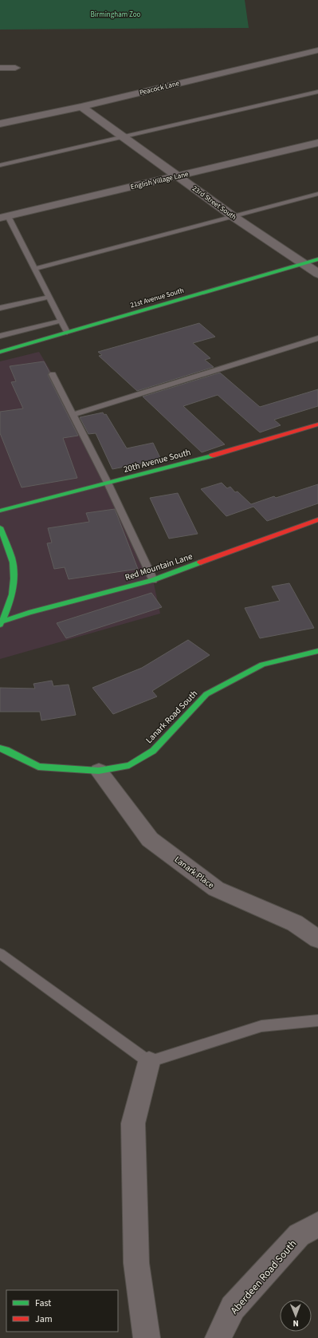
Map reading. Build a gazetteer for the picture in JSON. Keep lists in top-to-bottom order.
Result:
{
  "streets": {
    "street": [
      "Peacock Lane",
      "English Village Lane",
      "23rd Street South",
      "21st Avenue South",
      "20th Avenue South",
      "Red Mountain Lane",
      "Lanark Road South",
      "Lanark Place",
      "Aberdeen Road South"
    ]
  },
  "crossings": [
    ["Peacock Lane", "23rd Street South"],
    ["English Village Lane", "23rd Street South"],
    ["23rd Street South", "21st Avenue South"],
    ["Lanark Road South", "Lanark Place"]
  ],
  "parks": ["Birmingham Zoo"],
  "legend": ["Fast", "Jam"],
  "north": "bottom"
}
